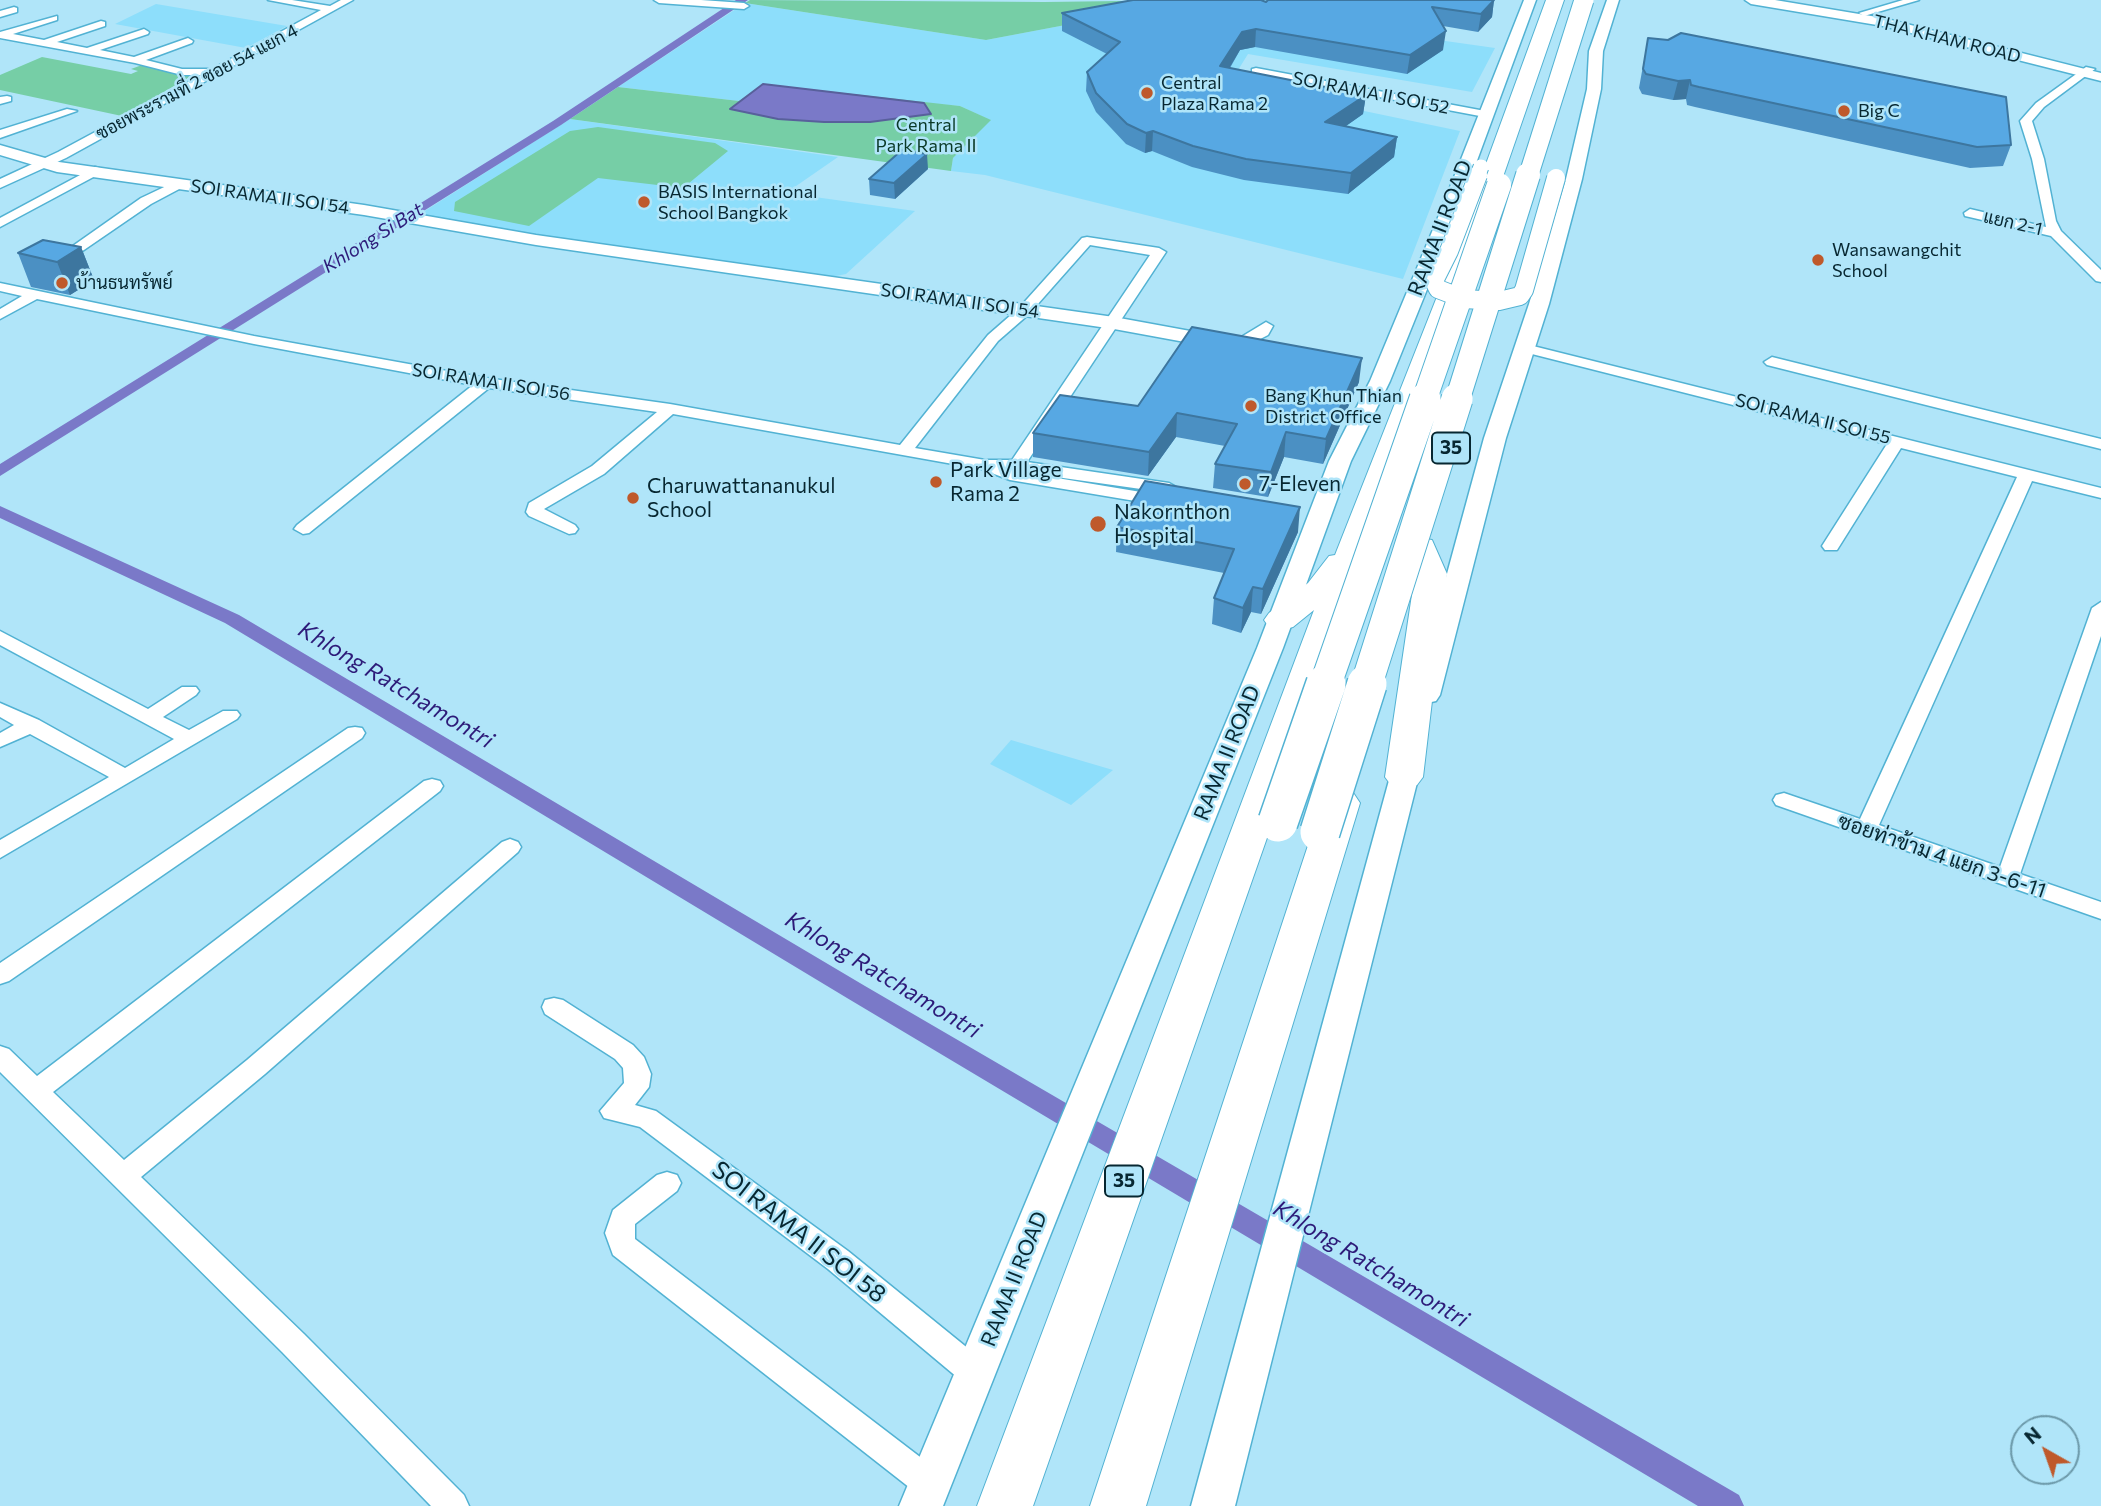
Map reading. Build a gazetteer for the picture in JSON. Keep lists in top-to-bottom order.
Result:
{
  "streets": {
    "highway": ["RAMA II ROAD", "35"],
    "main road": ["THA KHAM ROAD", "SOI RAMA II SOI 54"],
    "street": [
      "ซอยพระรามที่ 2 ซอย 54 แยก 4",
      "SOI RAMA II SOI 52",
      "แยก 2-1",
      "SOI RAMA II SOI 56",
      "SOI RAMA II SOI 55",
      "ซอยท่าข้าม 4 แยก 3-6-11",
      "SOI RAMA II SOI 58"
    ]
  },
  "crossings": [
    ["ซอยพระรามที่ 2 ซอย 54 แยก 4", "SOI RAMA II SOI 54"],
    ["SOI RAMA II SOI 52", "RAMA II ROAD"],
    ["RAMA II ROAD", "SOI RAMA II SOI 58"],
    ["SOI RAMA II SOI 55", "35"]
  ],
  "water": ["Khlong Si Bat", "Khlong Ratchamontri"],
  "parks": ["Central Park Rama II"],
  "places": [
    "Central Plaza Rama 2",
    "Big C",
    "BASIS International School Bangkok",
    "Wansawangchit School",
    "บ้านธนทรัพย์",
    "Bang Khun Thian District Office",
    "Park Village Rama 2",
    "7-Eleven",
    "Charuwattananukul School",
    "Nakornthon Hospital"
  ],
  "north": "top left"
}
